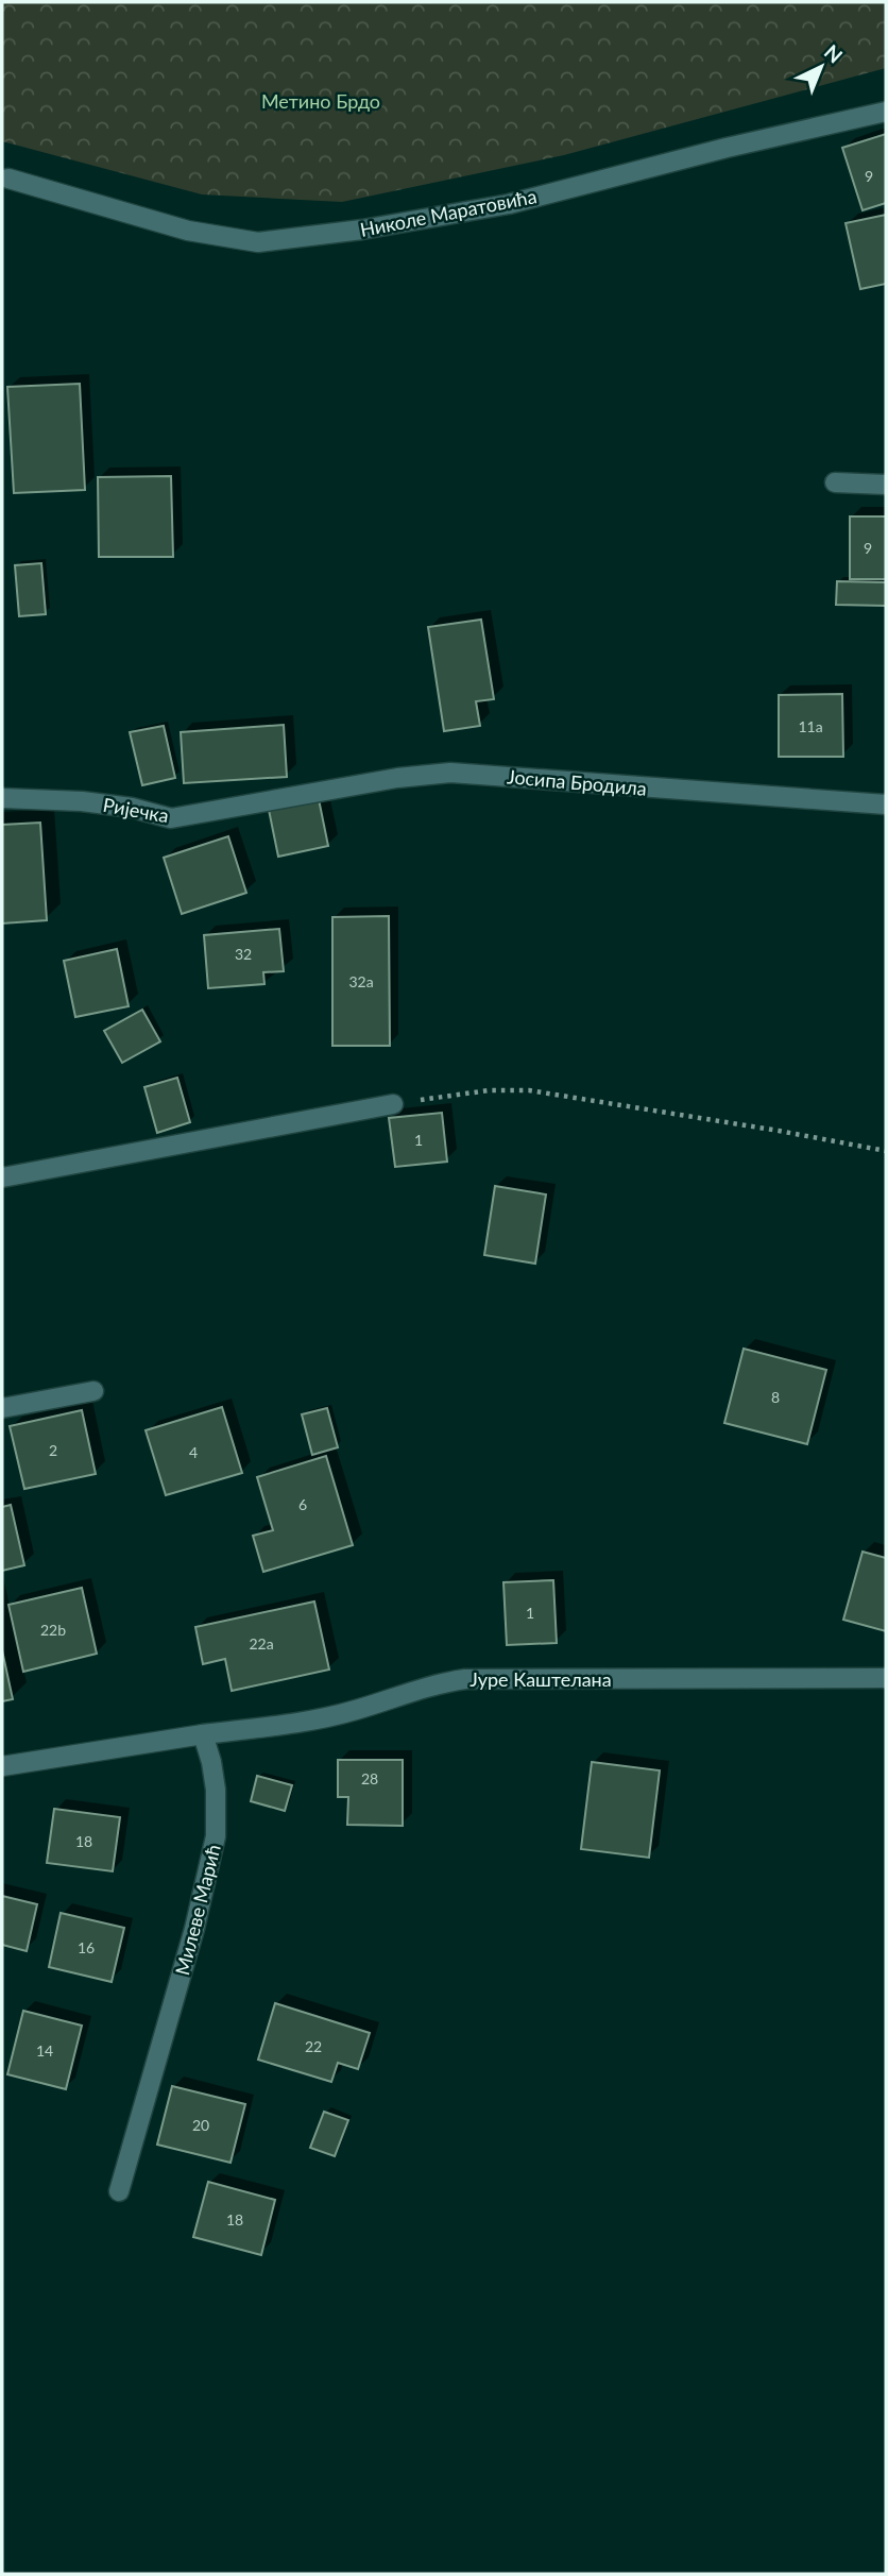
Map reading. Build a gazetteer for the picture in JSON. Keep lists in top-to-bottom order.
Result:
{
  "streets": {
    "street": [
      "Николе Маратовића",
      "Јосипа Бродила",
      "Ријечка",
      "Јуре Каштелана",
      "Милеве Марић"
    ]
  },
  "crossings": [
    ["Јосипа Бродила", "Ријечка"],
    ["Јуре Каштелана", "Милеве Марић"]
  ],
  "parks": ["Метино Брдо"],
  "house_numbers": [
    "9",
    "9",
    "11a",
    "32",
    "32a",
    "1",
    "8",
    "2",
    "4",
    "6",
    "1",
    "22b",
    "22a",
    "28",
    "18",
    "16",
    "22",
    "14",
    "20",
    "18"
  ],
  "north": "top right"
}
